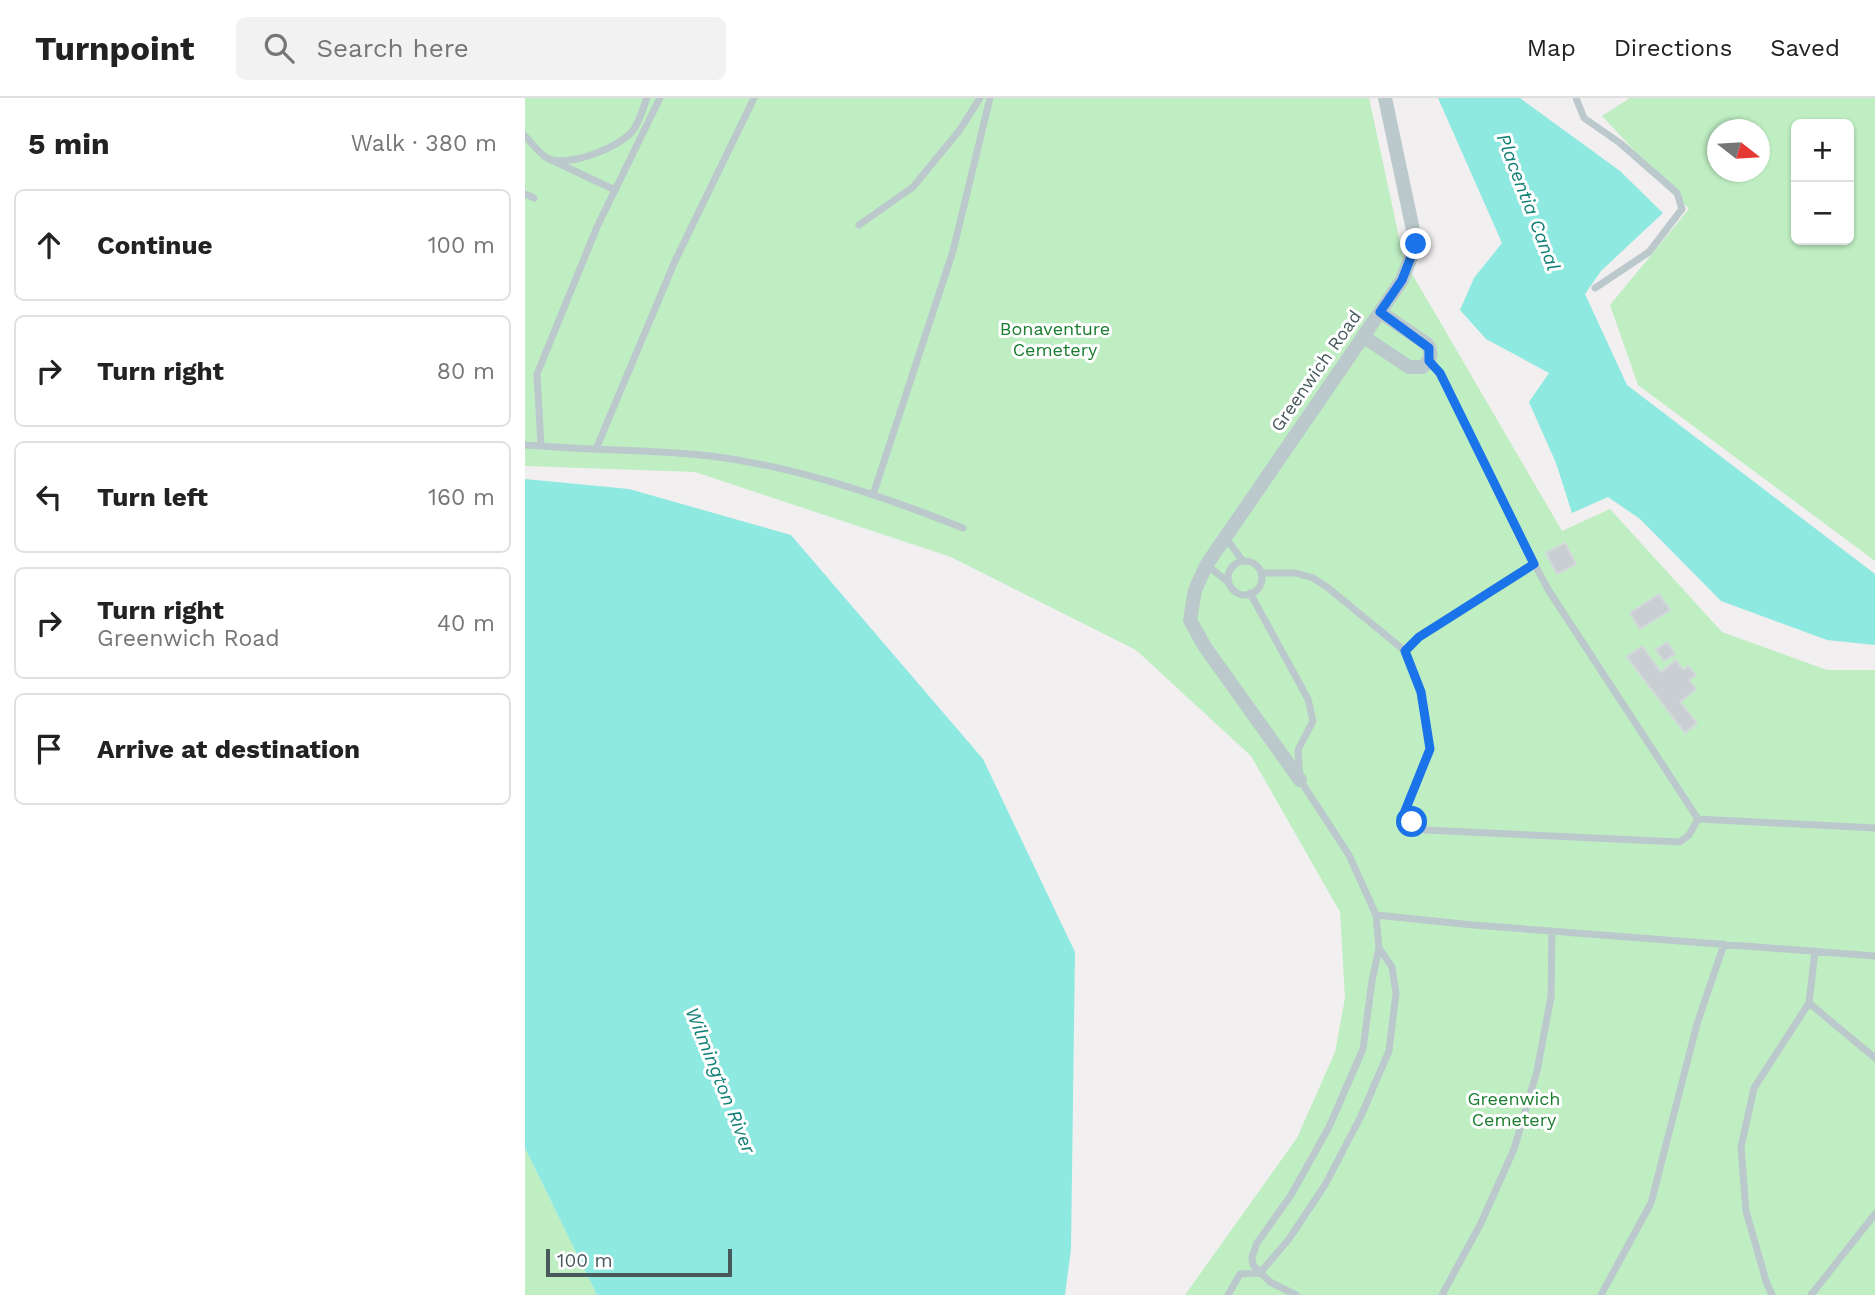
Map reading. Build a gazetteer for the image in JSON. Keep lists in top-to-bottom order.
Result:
{
  "streets": {
    "street": ["Greenwich Road"]
  },
  "water": ["Placentia Canal", "Wilmington River"],
  "parks": ["Bonaventure Cemetery", "Greenwich Cemetery"],
  "scale_bar": "100 m",
  "north": "right",
  "page": {
    "header": "Turnpoint",
    "search": "Search here",
    "nav": ["Map", "Directions", "Saved"],
    "heading": ["5 min", "Walk · 380 m"],
    "map_buttons": ["+", "−"],
    "list": [
      ["Continue", "100 m"],
      ["Turn right", "80 m"],
      ["Turn left", "160 m"],
      ["Turn right", "Greenwich Road", "40 m"],
      "Arrive at destination"
    ],
    "scale": "100 m"
  }
}
